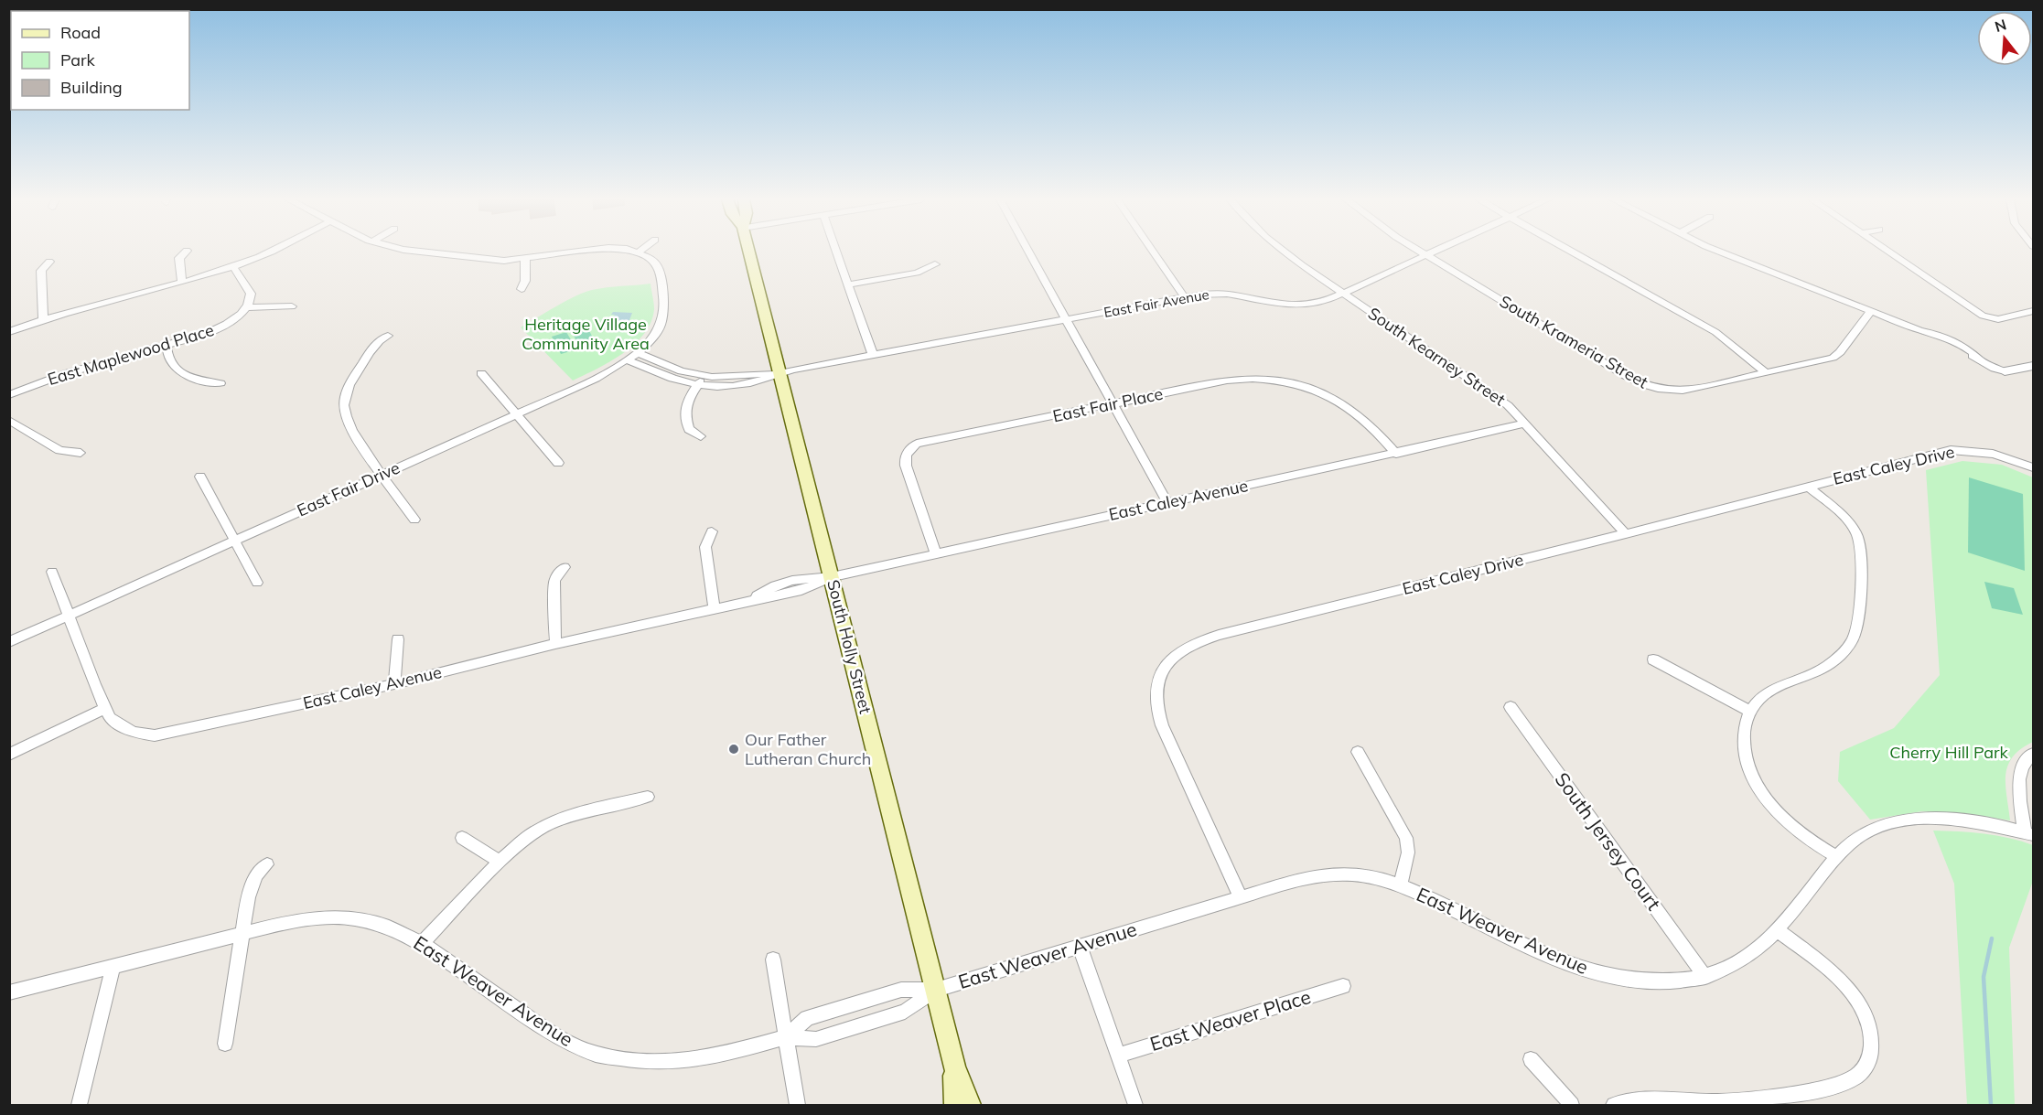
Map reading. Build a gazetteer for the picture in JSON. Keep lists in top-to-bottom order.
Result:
{
  "streets": {
    "main road": ["South Holly Street"],
    "street": [
      "East Fair Avenue",
      "South Krameria Street",
      "East Maplewood Place",
      "South Kearney Street",
      "East Fair Place",
      "East Caley Drive",
      "East Fair Drive",
      "East Caley Avenue",
      "South Jersey Court",
      "East Weaver Avenue",
      "East Weaver Place"
    ]
  },
  "crossings": [
    ["East Fair Avenue", "South Krameria Street"],
    ["East Fair Avenue", "South Kearney Street"],
    ["East Fair Avenue", "East Fair Drive"],
    ["East Fair Avenue", "South Holly Street"],
    ["South Kearney Street", "East Caley Drive"],
    ["South Kearney Street", "East Caley Avenue"],
    ["East Fair Place", "East Caley Avenue"],
    ["East Caley Drive", "East Weaver Avenue"],
    ["East Fair Drive", "East Caley Avenue"],
    ["East Caley Avenue", "South Holly Street"],
    ["South Holly Street", "East Weaver Avenue"],
    ["South Jersey Court", "East Weaver Avenue"]
  ],
  "parks": ["Heritage Village Community Area", "Cherry Hill Park"],
  "places": ["Our Father Lutheran Church"],
  "legend": ["Road", "Park", "Building"],
  "north": "top"
}
